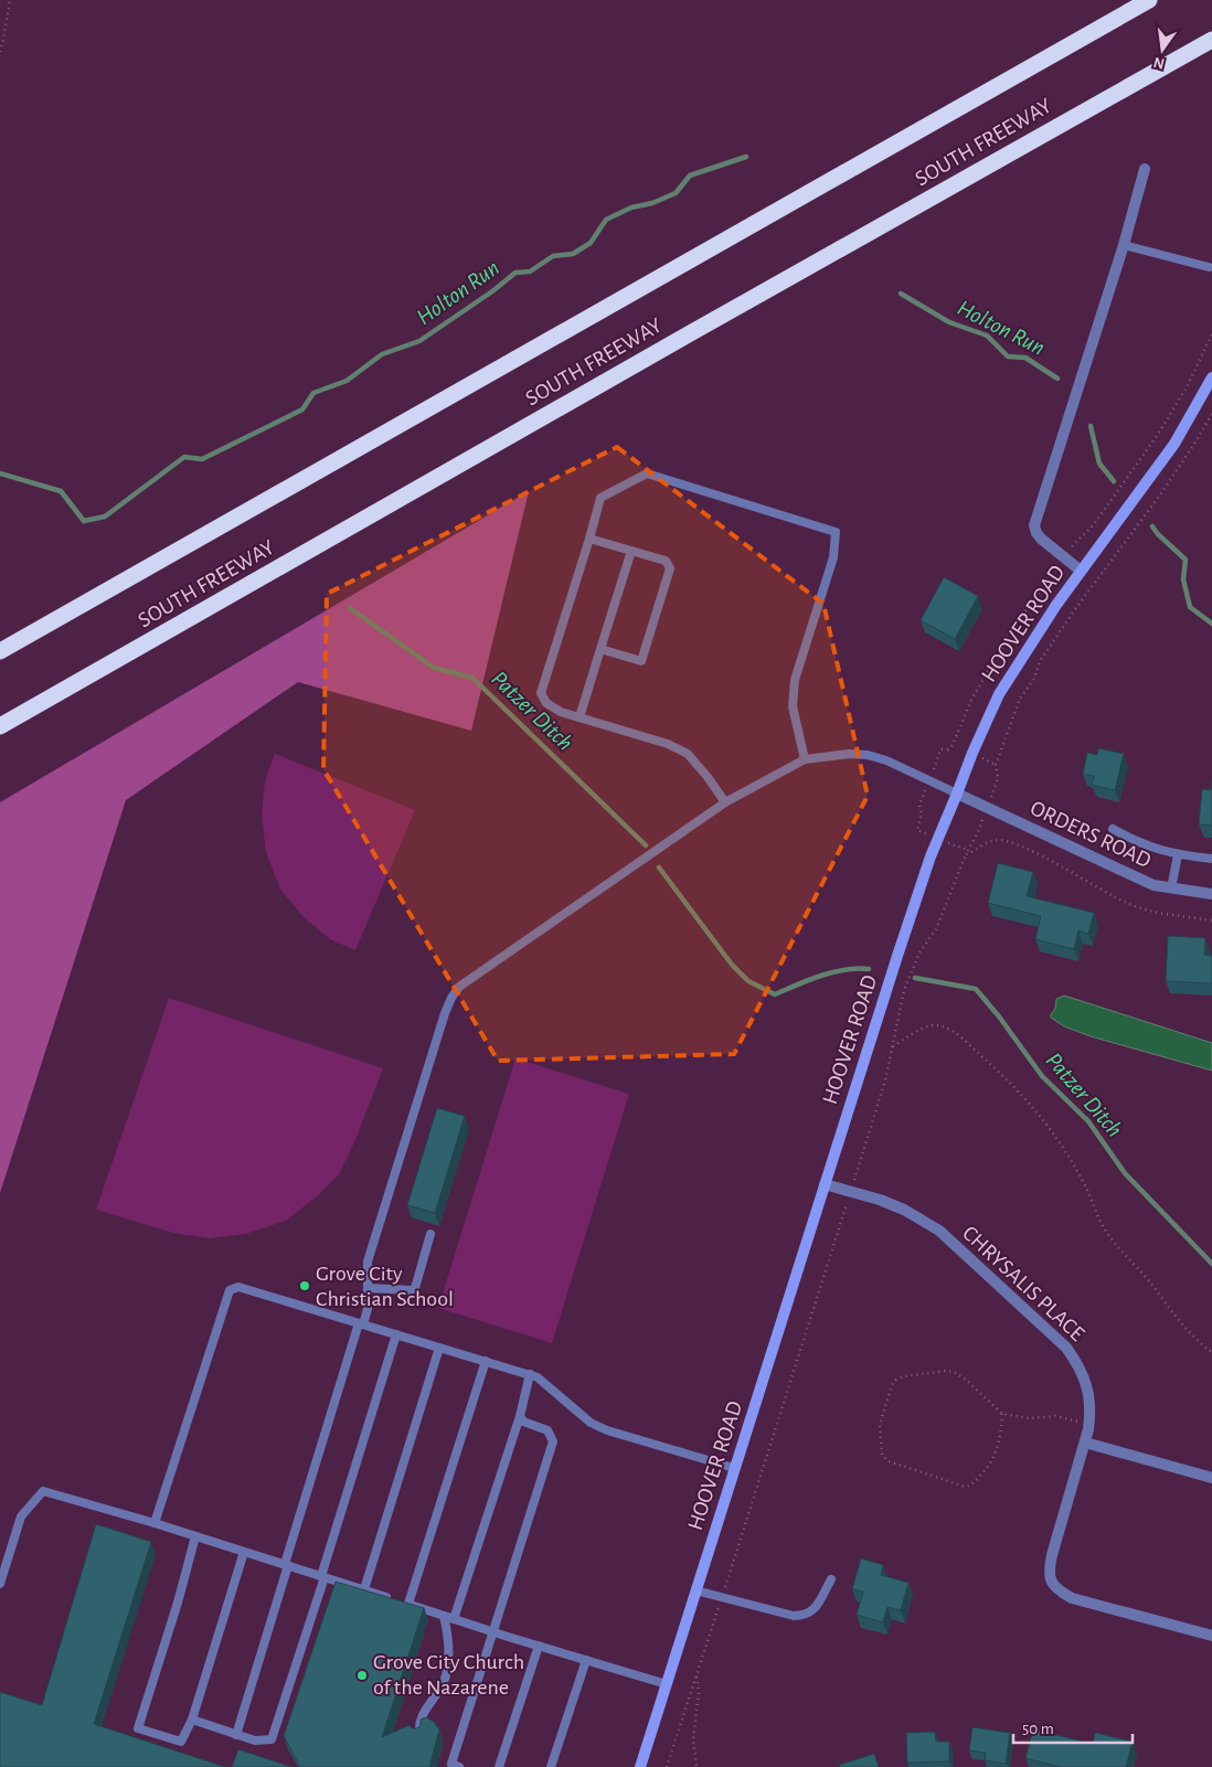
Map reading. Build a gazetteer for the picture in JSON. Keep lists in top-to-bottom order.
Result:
{
  "streets": {
    "highway": ["SOUTH FREEWAY"],
    "main road": ["HOOVER ROAD"],
    "street": ["ORDERS ROAD", "CHRYSALIS PLACE"]
  },
  "crossings": [
    ["HOOVER ROAD", "ORDERS ROAD"],
    ["HOOVER ROAD", "CHRYSALIS PLACE"]
  ],
  "water": ["Holton Run", "Patzer Ditch"],
  "places": ["Grove City Christian School", "Grove City Church of the Nazarene"],
  "scale_bar": "50 m",
  "north": "bottom"
}
